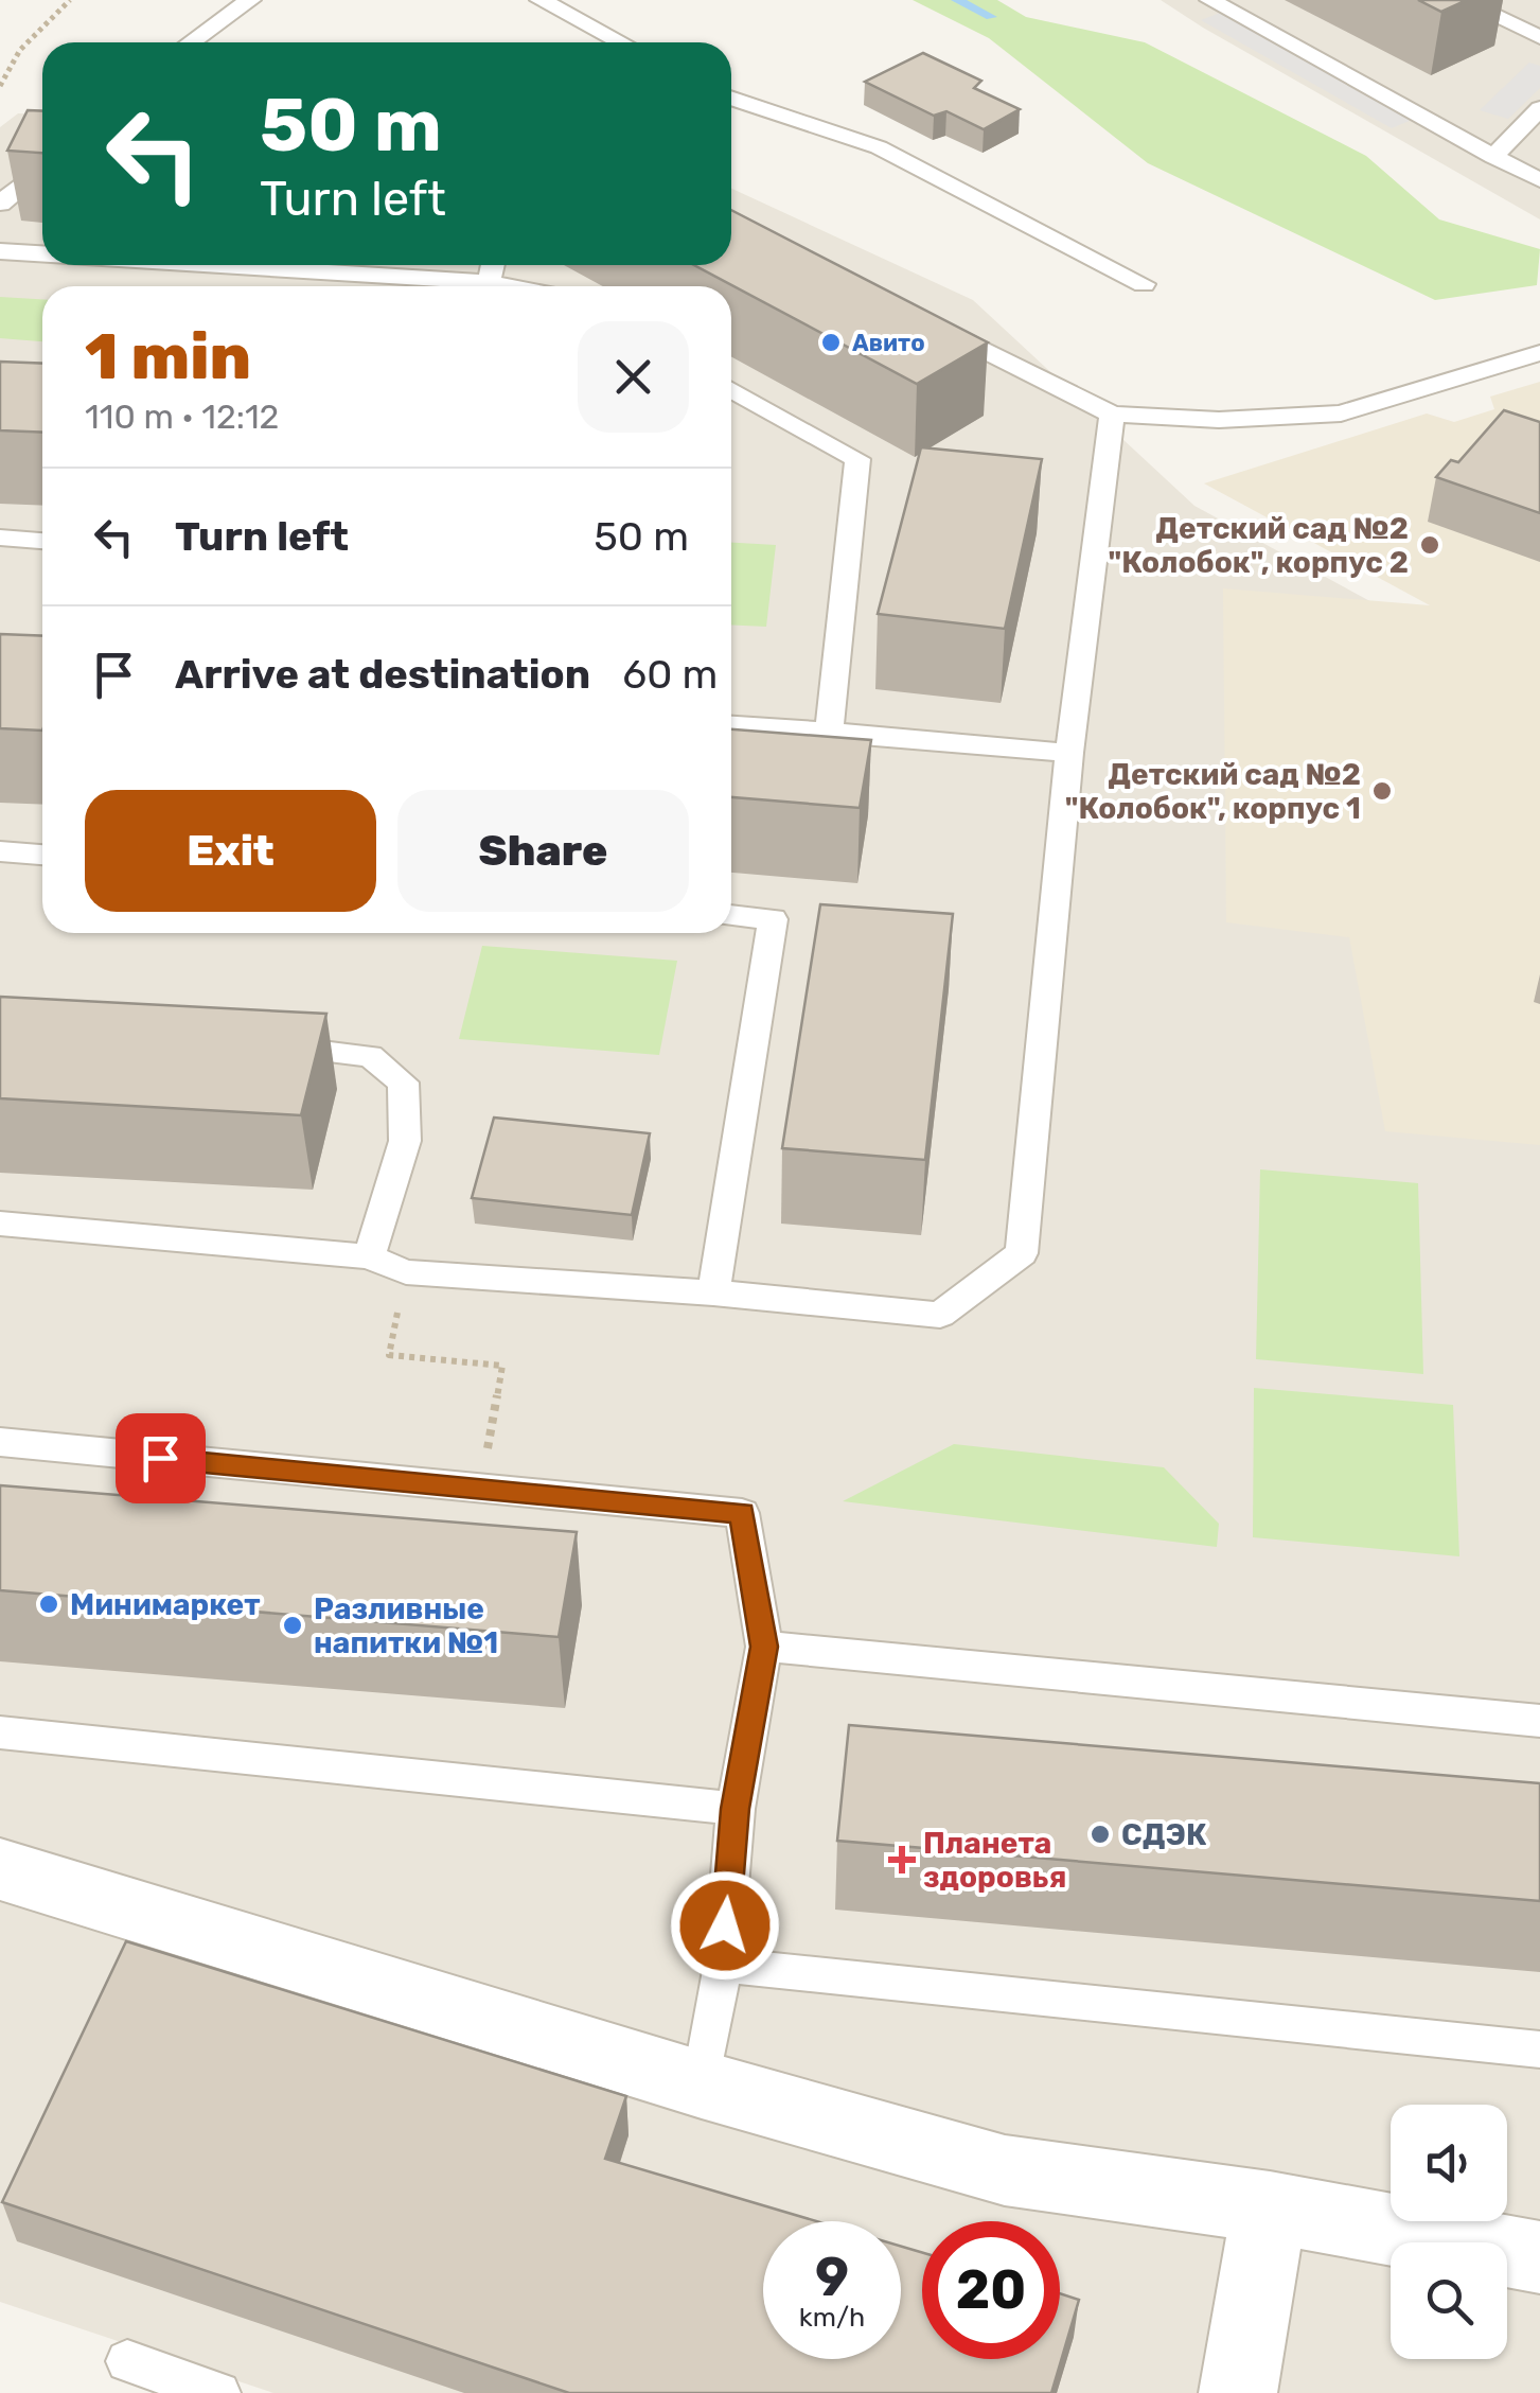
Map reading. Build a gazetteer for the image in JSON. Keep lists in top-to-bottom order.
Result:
{
  "places": {
    "other": [
      "Авито",
      "Детский сад №2 \"Колобок\", корпус 2",
      "Детский сад №2 \"Колобок\", корпус 1",
      "Минимаркет",
      "Разливные напитки №1",
      "СДЭК"
    ],
    "health": ["Планета здоровья"]
  },
  "page": {
    "turn": ["50 m", "Turn left"],
    "heading": ["1 min", "110 m · 12:12"],
    "list": [
      {
        "name": "Turn left",
        "value": "50 m"
      },
      {
        "name": "Arrive at destination",
        "value": "60 m"
      }
    ],
    "buttons": ["Exit", "Share"],
    "speed": "9 km/h",
    "limit": "20"
  }
}
